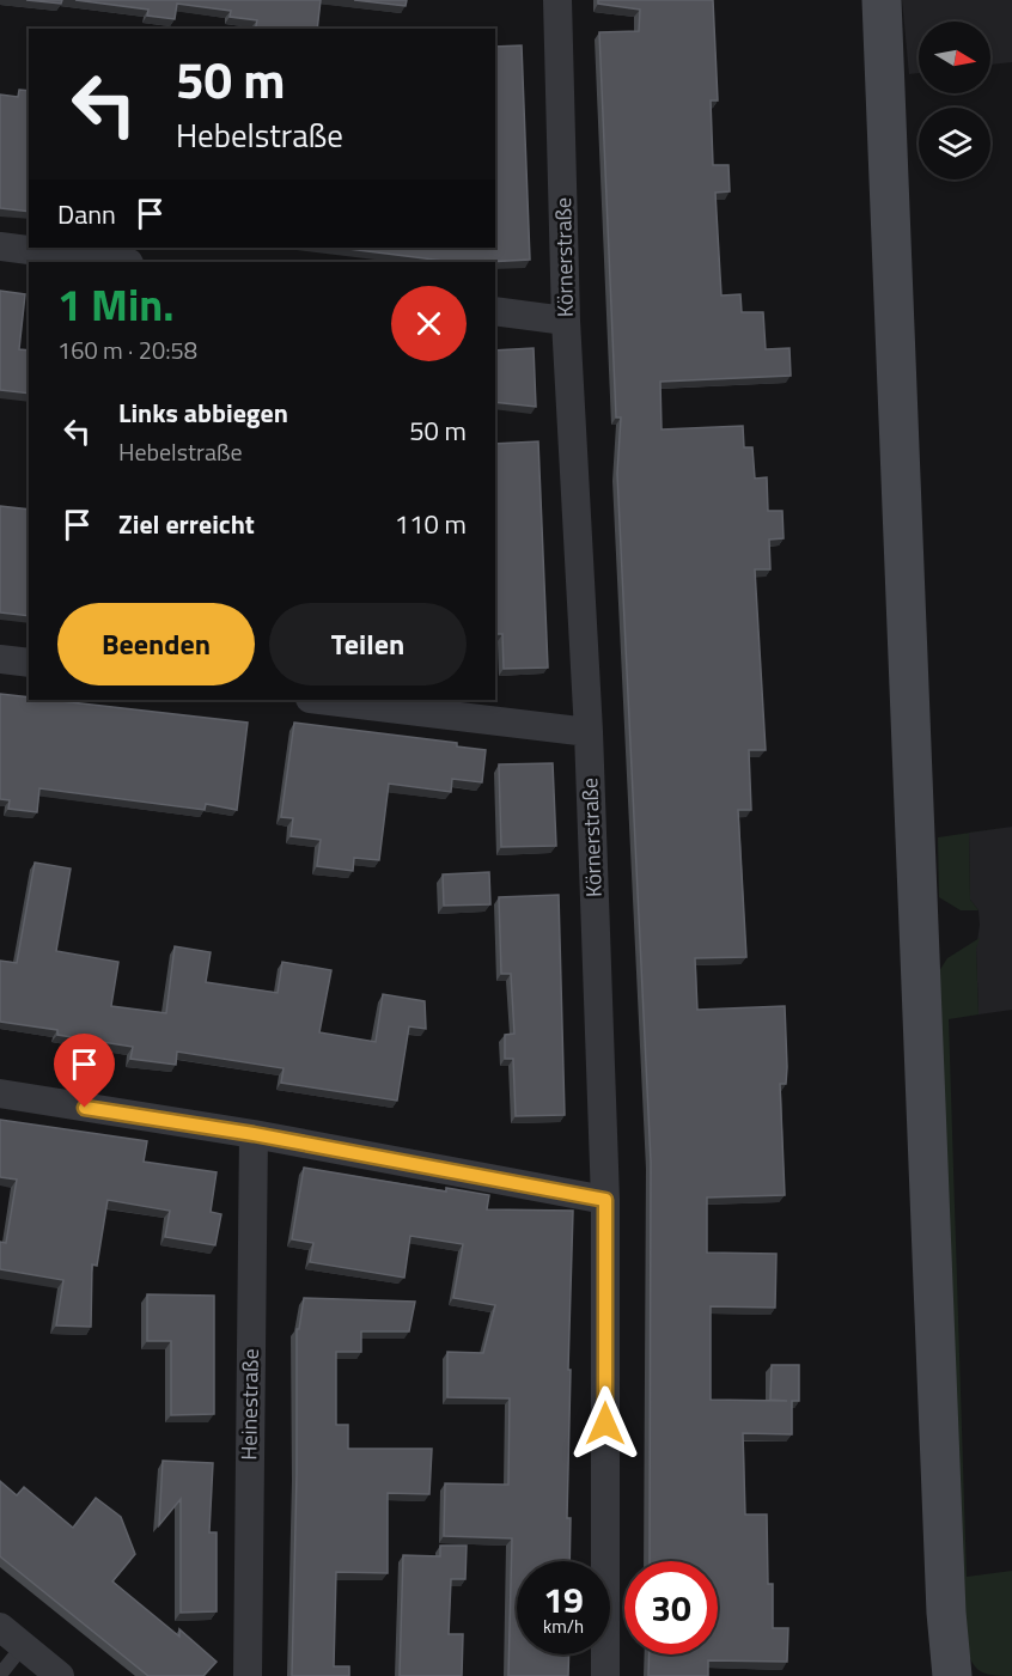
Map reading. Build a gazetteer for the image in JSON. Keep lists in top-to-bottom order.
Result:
{
  "streets": {
    "street": ["Körnerstraße", "Heinestraße"]
  },
  "north": "right",
  "page": {
    "turn": ["50 m", "Hebelstraße"],
    "then": "Dann",
    "heading": ["1 Min.", "160 m · 20:58"],
    "list": [
      {
        "name": "Links abbiegen",
        "note": "Hebelstraße",
        "value": "50 m"
      },
      {
        "name": "Ziel erreicht",
        "value": "110 m"
      }
    ],
    "buttons": ["Beenden", "Teilen"],
    "speed": "19 km/h",
    "limit": "30"
  }
}
